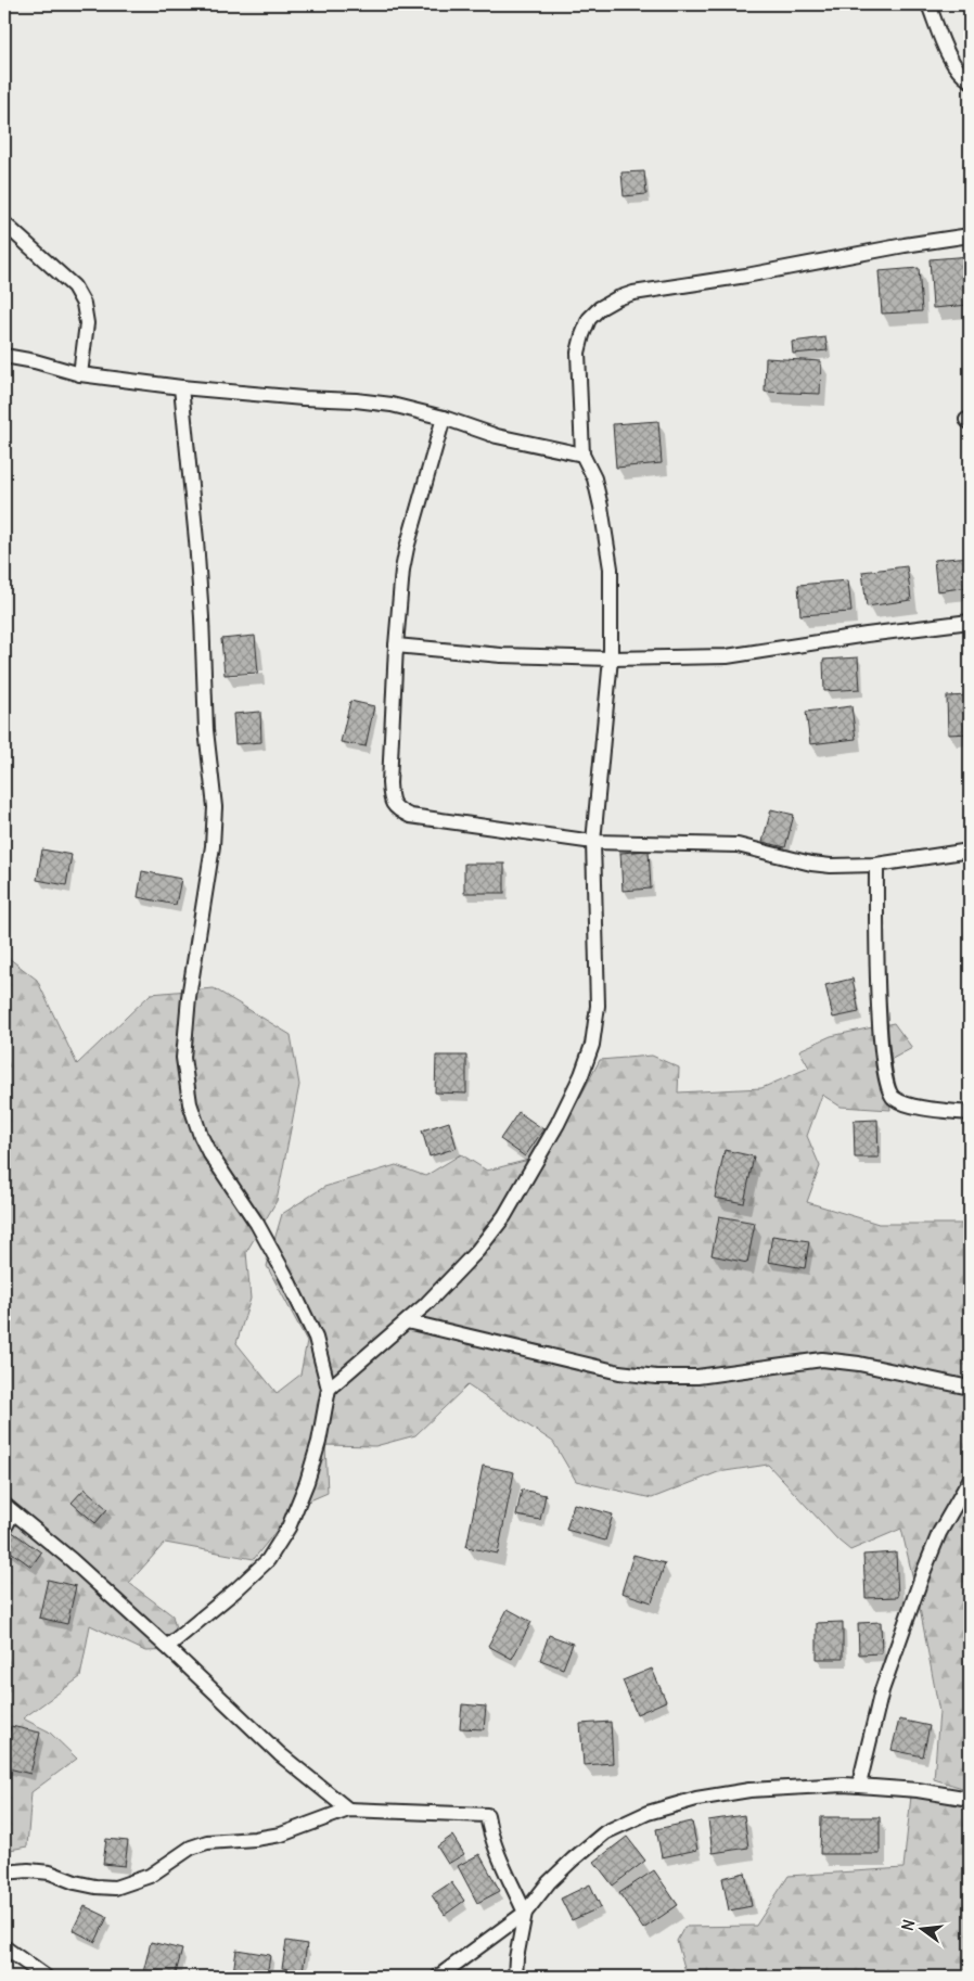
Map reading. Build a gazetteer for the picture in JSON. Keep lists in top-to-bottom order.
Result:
{
  "north": "left"
}
